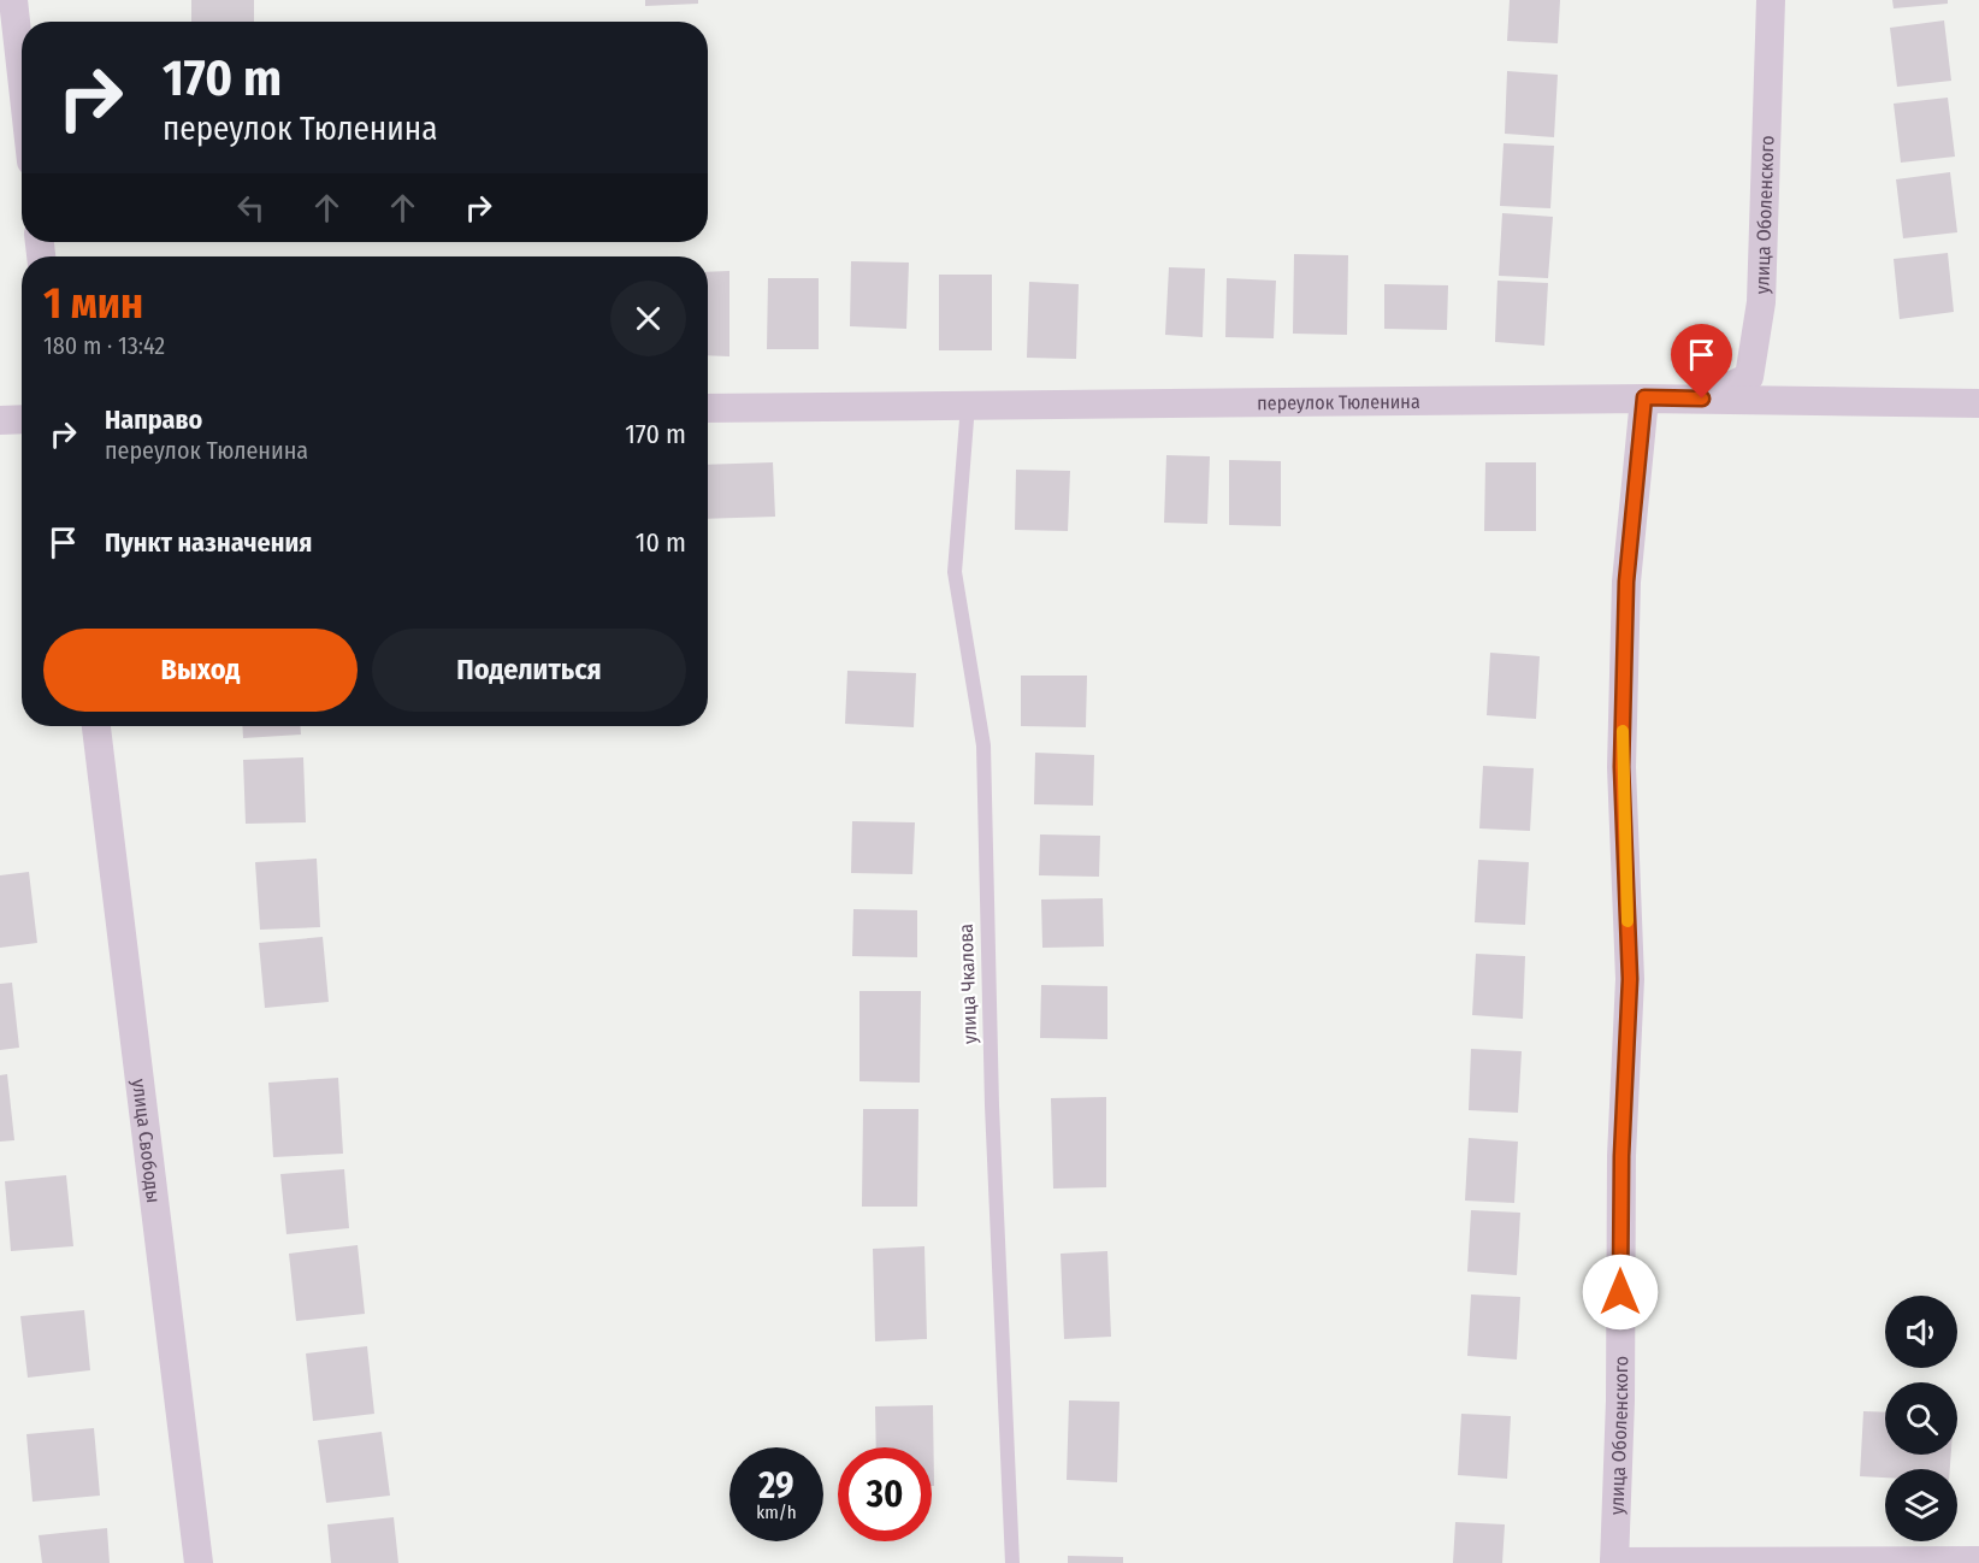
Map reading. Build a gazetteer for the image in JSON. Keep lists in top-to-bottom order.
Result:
{
  "streets": {
    "street": ["улица Оболенского", "переулок Тюленина", "улица Свободы"],
    "lane": ["улица Чкалова"]
  },
  "crossings": [
    ["улица Оболенского", "переулок Тюленина"],
    ["переулок Тюленина", "улица Чкалова"]
  ],
  "page": {
    "turn": ["170 m", "переулок Тюленина"],
    "heading": ["1 мин", "180 m · 13:42"],
    "list": [
      {
        "name": "Направо",
        "note": "переулок Тюленина",
        "value": "170 m"
      },
      {
        "name": "Пункт назначения",
        "value": "10 m"
      }
    ],
    "buttons": ["Выход", "Поделиться"],
    "speed": "29 km/h",
    "limit": "30"
  }
}
